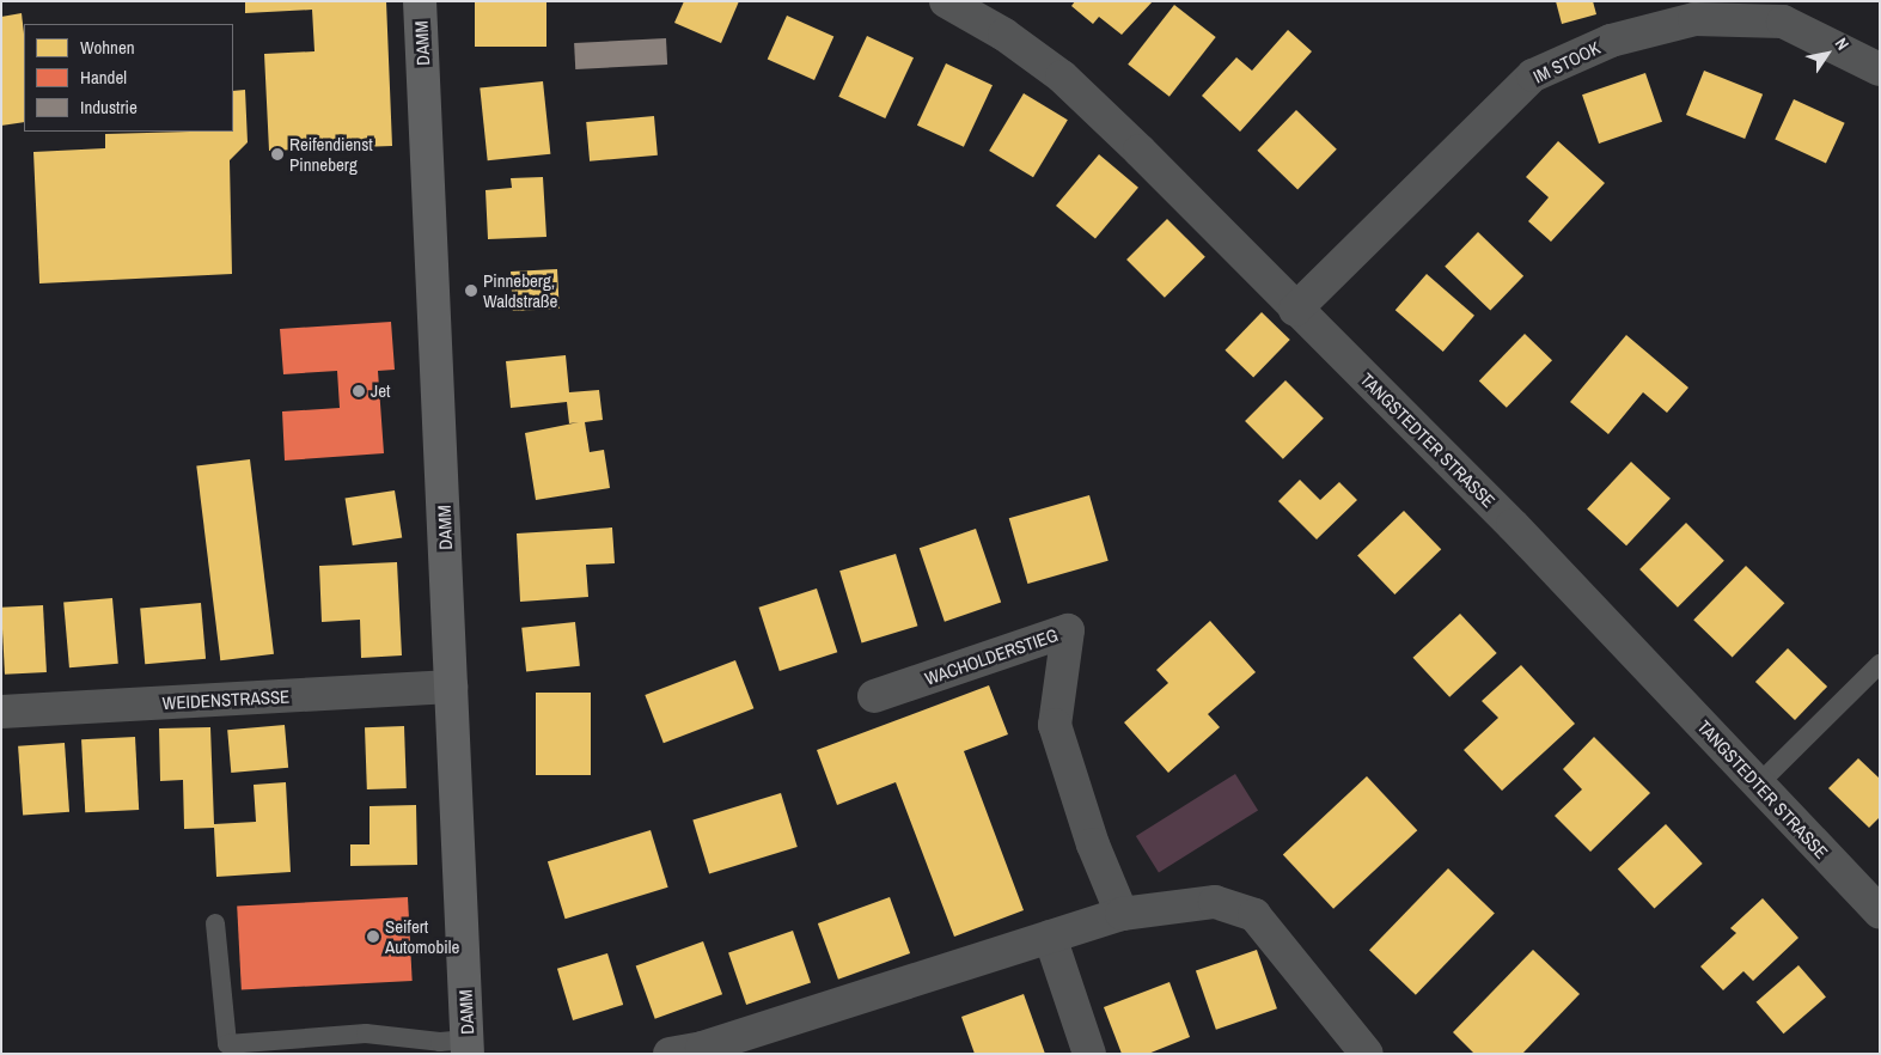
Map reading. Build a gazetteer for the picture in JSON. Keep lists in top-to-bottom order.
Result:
{
  "streets": {
    "main road": ["DAMM"],
    "street": [
      "IM STOOK",
      "TANGSTEDTER STRASSE",
      "WACHOLDERSTIEG",
      "WEIDENSTRASSE"
    ]
  },
  "crossings": [
    ["DAMM", "WEIDENSTRASSE"],
    ["IM STOOK", "TANGSTEDTER STRASSE"]
  ],
  "places": [
    "Reifendienst Pinneberg",
    "Pinneberg, Waldstraße",
    "Jet",
    "Seifert Automobile"
  ],
  "legend": ["Wohnen", "Handel", "Industrie"],
  "north": "top right"
}
